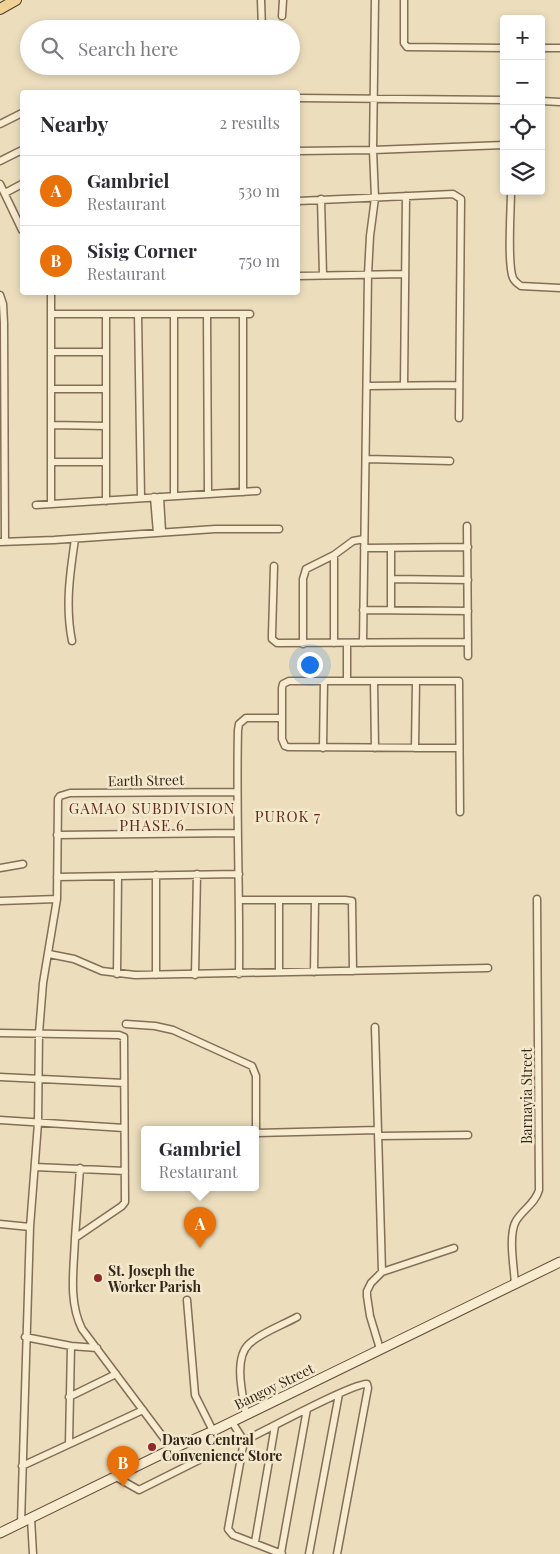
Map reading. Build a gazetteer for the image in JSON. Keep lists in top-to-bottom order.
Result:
{
  "streets": {
    "street": ["Earth Street", "Barnayia Street", "Bangoy Street"]
  },
  "crossings": [
    ["Barnayia Street", "Bangoy Street"]
  ],
  "districts": ["GAMAO SUBDIVISION PHASE 6", "PUROK 7"],
  "places": ["St. Joseph the Worker Parish", "Davao Central Convenience Store"],
  "page": {
    "map_buttons": ["+", "−"],
    "search": "Search here",
    "heading": ["Nearby", "2 results"],
    "list": [
      {
        "mark": "A",
        "name": "Gambriel",
        "note": "Restaurant",
        "value": "530 m"
      },
      {
        "mark": "B",
        "name": "Sisig Corner",
        "note": "Restaurant",
        "value": "750 m"
      }
    ],
    "popup": ["Gambriel", "Restaurant"],
    "pins": ["A", "B"]
  }
}
